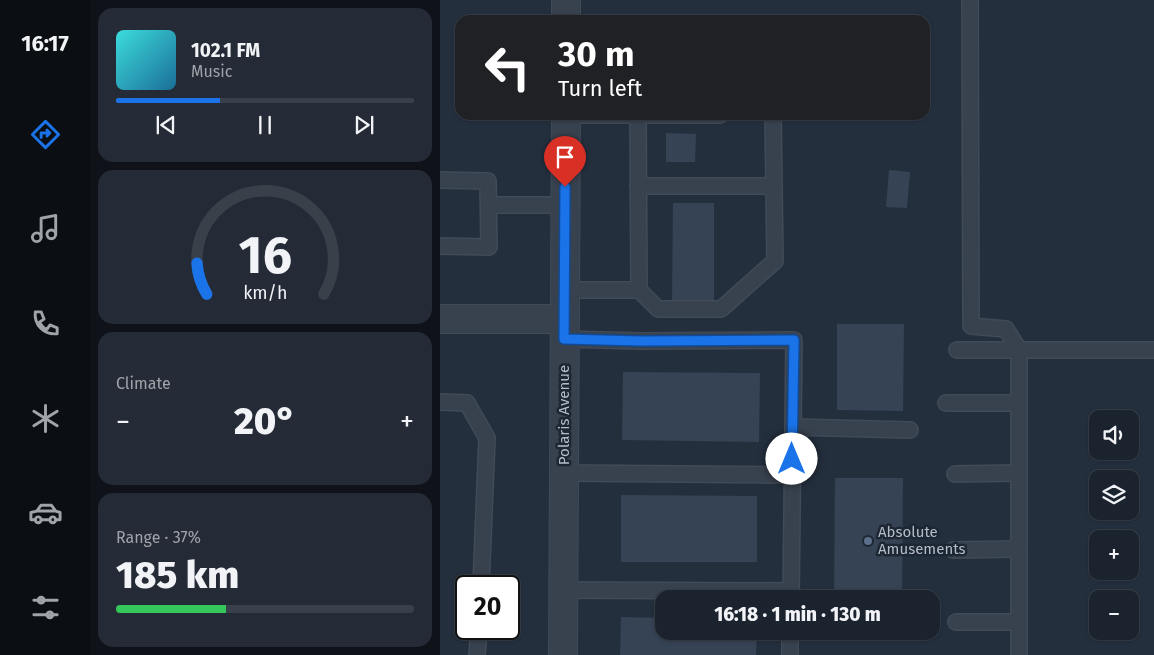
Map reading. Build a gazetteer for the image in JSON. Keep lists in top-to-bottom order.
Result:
{
  "streets": {
    "street": ["Polaris Avenue"]
  },
  "places": ["Absolute Amusements"],
  "page": {
    "tabs": "16:17",
    "turn": ["30 m", "Turn left"],
    "song": ["102.1 FM", "Music"],
    "tile": [
      "Climate",
      ["Range · 37%", "185 km"]
    ],
    "heat": ["−", "20°", "+"],
    "map_buttons": ["+", "−"],
    "limit": "20",
    "trip": "16:18 · 1 min · 130 m",
    "gauge": ["16", "km/h"]
  }
}
